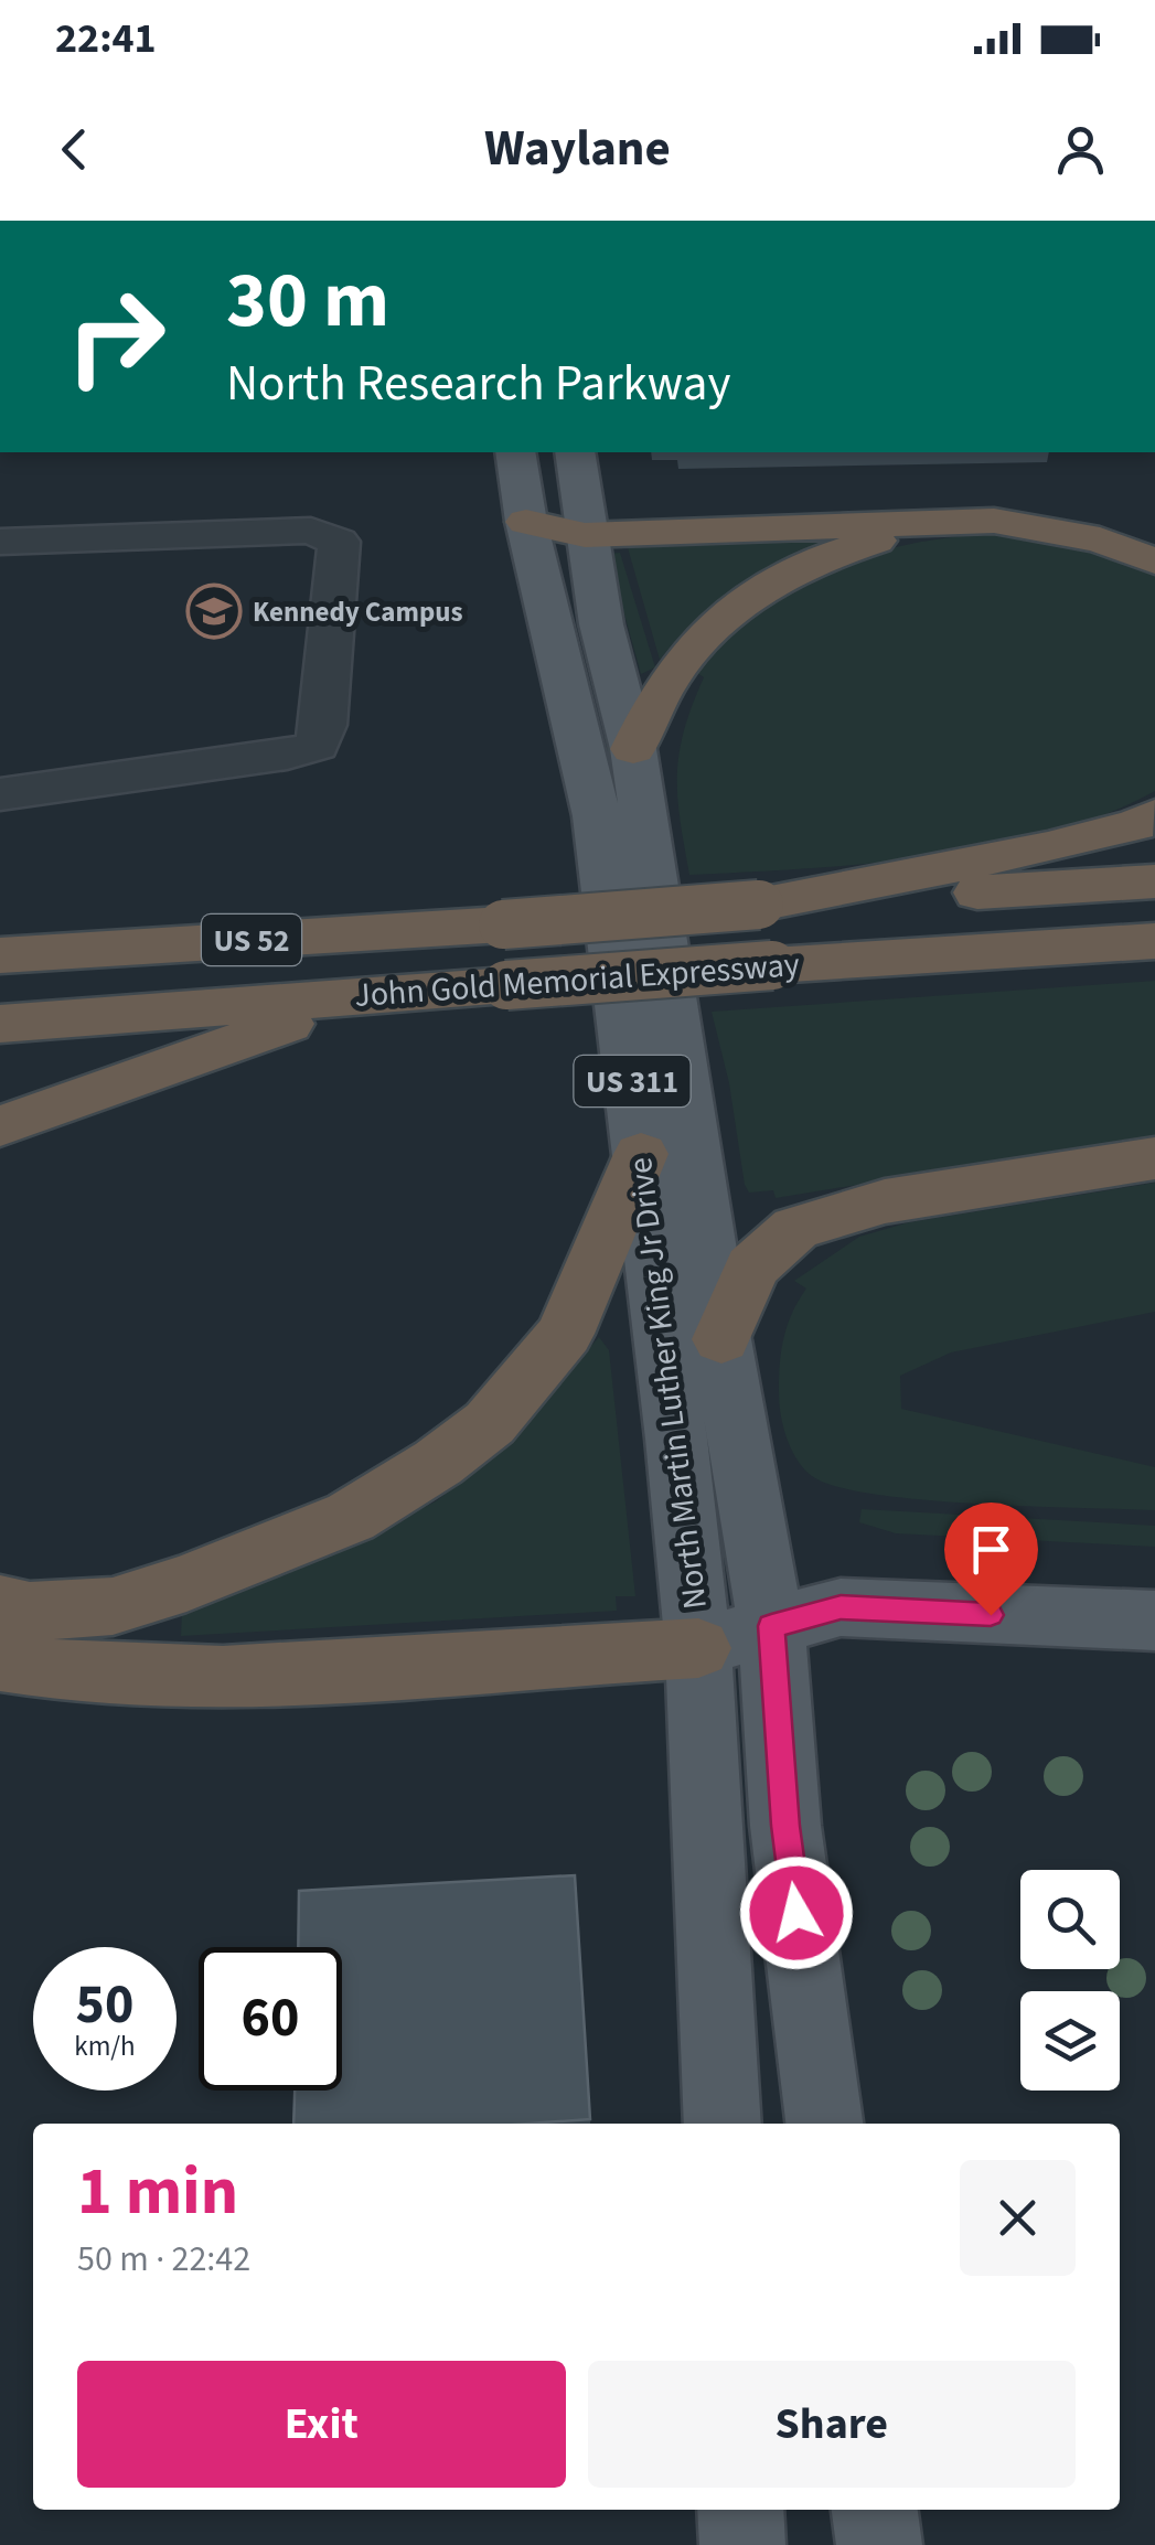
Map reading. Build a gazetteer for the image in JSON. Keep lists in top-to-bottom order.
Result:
{
  "streets": {
    "highway": ["US 52", "John Gold Memorial Expressway"],
    "main road": ["US 311", "North Martin Luther King Jr Drive"]
  },
  "places": {
    "school or university": ["Kennedy Campus"]
  },
  "page": {
    "status": "22:41",
    "header": "Waylane",
    "turn": ["30 m", "North Research Parkway"],
    "speed": "50 km/h",
    "limit": "60",
    "heading": ["1 min", "50 m · 22:42"],
    "buttons": ["Exit", "Share"]
  }
}
